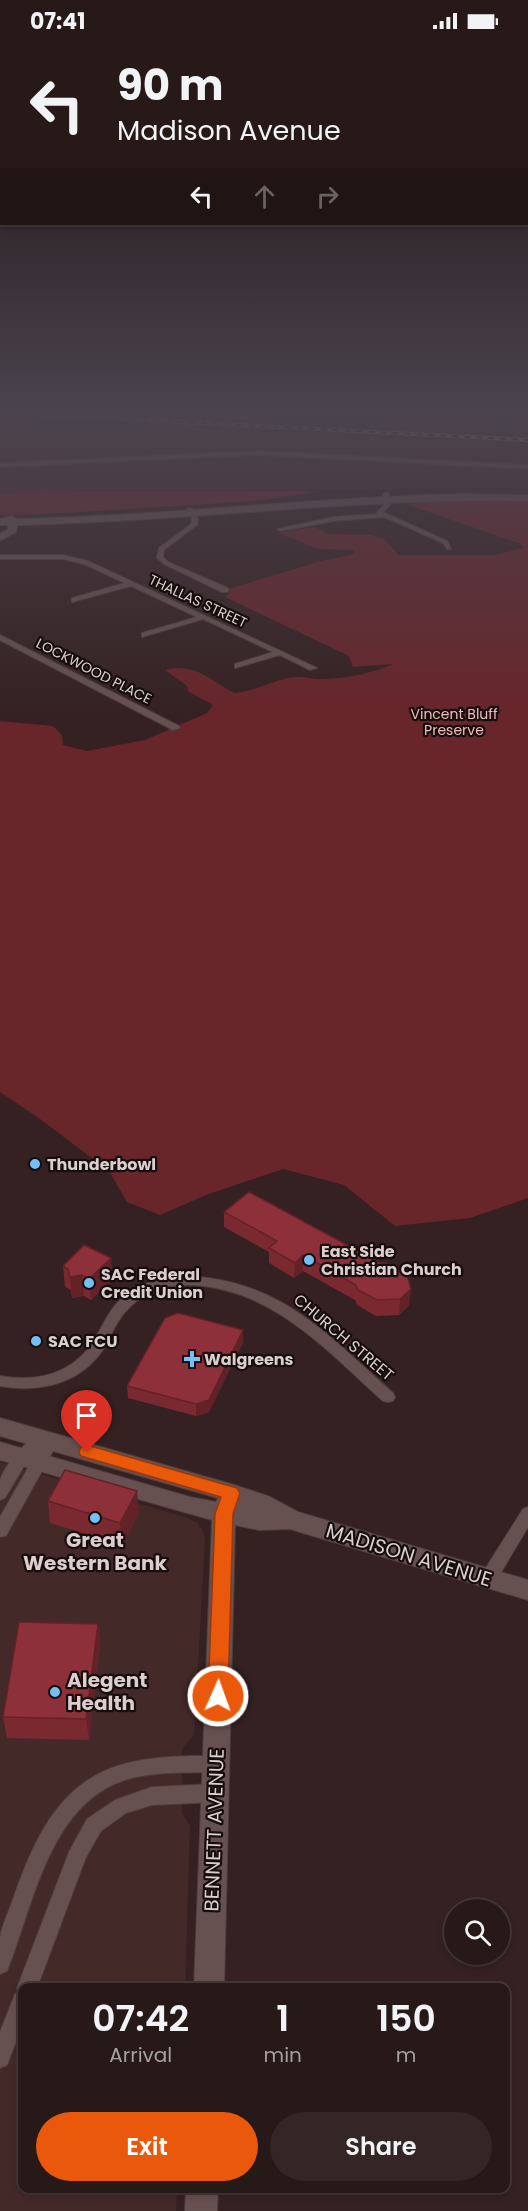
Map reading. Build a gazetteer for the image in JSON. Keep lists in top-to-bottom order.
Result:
{
  "streets": {
    "main road": ["MADISON AVENUE", "BENNETT AVENUE"],
    "street": ["THALLAS STREET", "LOCKWOOD PLACE", "CHURCH STREET"]
  },
  "crossings": [
    ["MADISON AVENUE", "BENNETT AVENUE"]
  ],
  "parks": ["Vincent Bluff Preserve"],
  "places": {
    "other": [
      "Thunderbowl",
      "East Side Christian Church",
      "SAC Federal Credit Union",
      "SAC FCU",
      "Great Western Bank",
      "Alegent Health"
    ],
    "health": ["Walgreens"]
  },
  "page": {
    "status": "07:41",
    "turn": ["90 m", "Madison Avenue"],
    "eta": [
      "07:42",
      "Arrival",
      "1",
      "min",
      "150",
      "m"
    ],
    "buttons": ["Exit", "Share"]
  }
}
